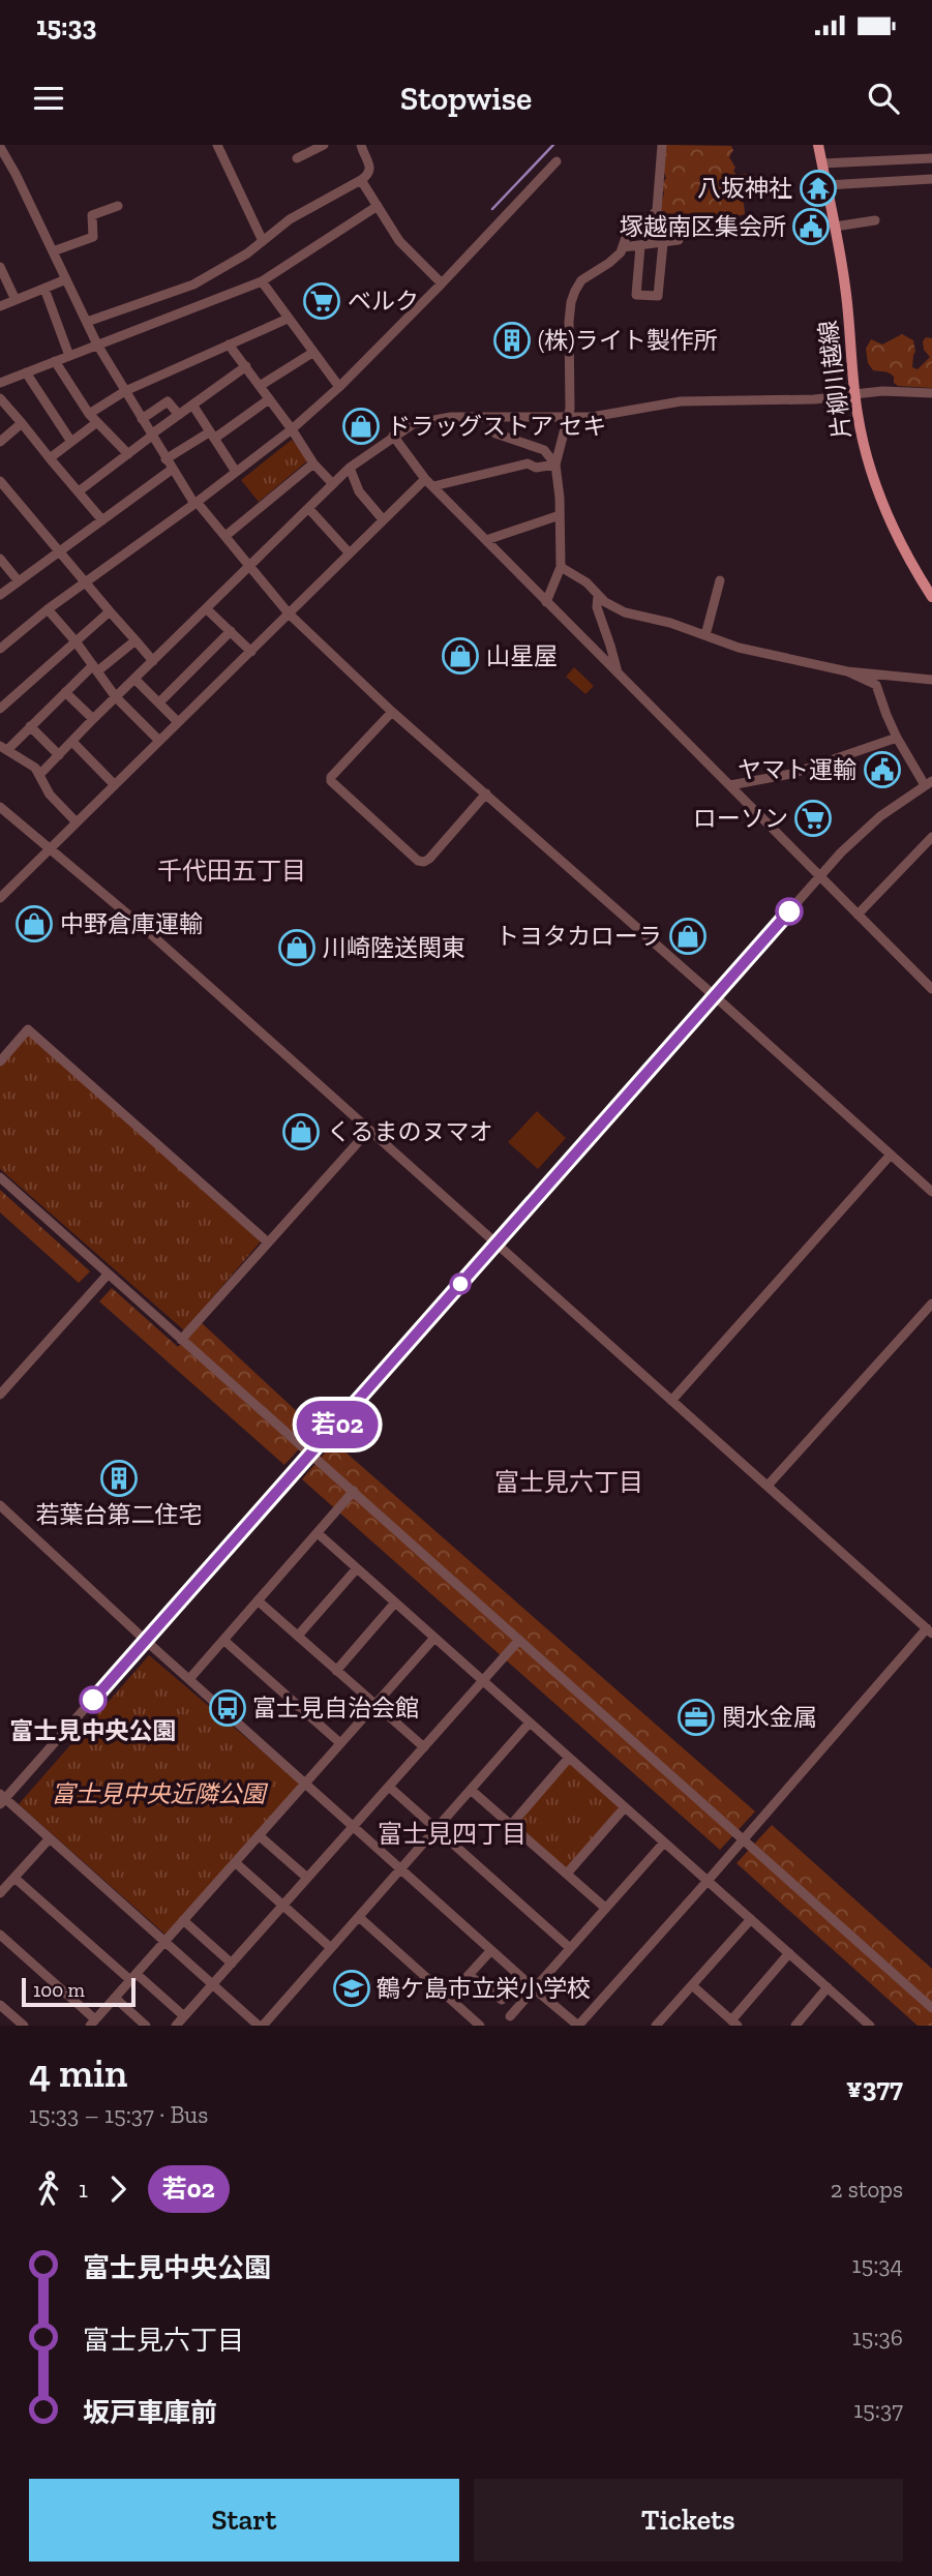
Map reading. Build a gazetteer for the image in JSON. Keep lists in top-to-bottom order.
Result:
{
  "streets": {
    "main road": ["片柳川越線"]
  },
  "districts": ["千代田五丁目", "富士見六丁目", "富士見四丁目"],
  "parks": ["富士見中央近隣公園"],
  "places": {
    "temple": ["八坂神社"],
    "public building": ["塚越南区集会所", "ヤマト運輸"],
    "supermarket": ["ベルク", "ローソン"],
    "building": ["(株)ライト製作所", "若葉台第二住宅"],
    "shop": [
      "ドラッグストア セキ",
      "山星屋",
      "中野倉庫運輸",
      "トヨタカローラ",
      "川崎陸送関東",
      "くるまのヌマオ"
    ],
    "other": ["富士見中央公園"],
    "bus stop": ["富士見自治会館"],
    "office": ["関水金属"],
    "school or university": ["鶴ケ島市立栄小学校"]
  },
  "lines": ["bus line 若02"],
  "scale_bar": "100 m",
  "page": {
    "status": "15:33",
    "header": "Stopwise",
    "on_map": "若02",
    "scale": "100 m",
    "heading": ["4 min", "15:33 – 15:37 · Bus", "¥377"],
    "legs": ["1", "若02", "2 stops"],
    "list": [
      {
        "name": "富士見中央公園",
        "value": "15:34"
      },
      {
        "name": "富士見六丁目",
        "value": "15:36"
      },
      {
        "name": "坂戸車庫前",
        "value": "15:37"
      }
    ],
    "buttons": ["Start", "Tickets"]
  }
}
